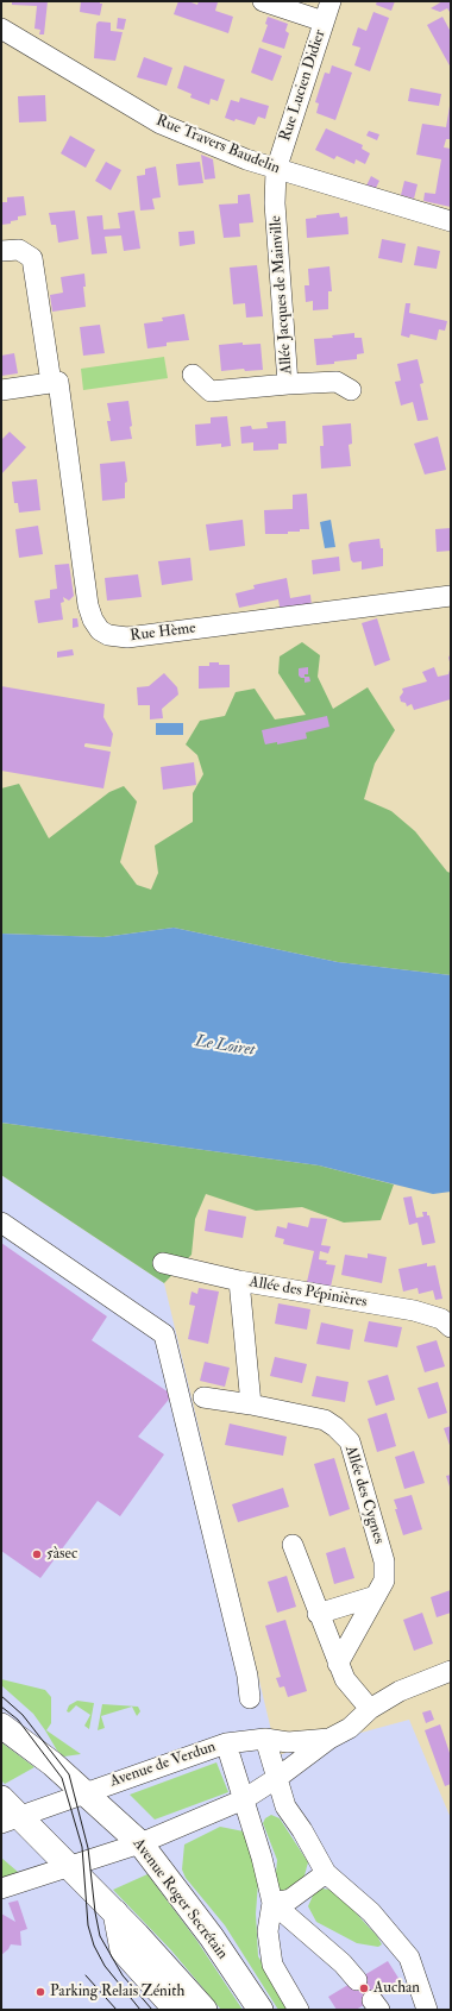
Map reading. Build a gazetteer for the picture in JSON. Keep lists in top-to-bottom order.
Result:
{
  "streets": {
    "main road": ["Avenue Roger Secrétain"],
    "street": [
      "Rue Lucien Didier",
      "Rue Travers Baudelin",
      "Allée Jacques de Mainville",
      "Rue Hème",
      "Allée des Pépinières",
      "Allée des Cygnes",
      "Avenue de Verdun"
    ]
  },
  "crossings": [
    ["Rue Lucien Didier", "Rue Travers Baudelin"],
    ["Rue Lucien Didier", "Allée Jacques de Mainville"],
    ["Rue Travers Baudelin", "Allée Jacques de Mainville"],
    ["Avenue de Verdun", "Avenue Roger Secrétain"]
  ],
  "water": ["Le Loiret"],
  "places": ["5àsec", "Auchan", "Parking Relais Zénith"]
}
